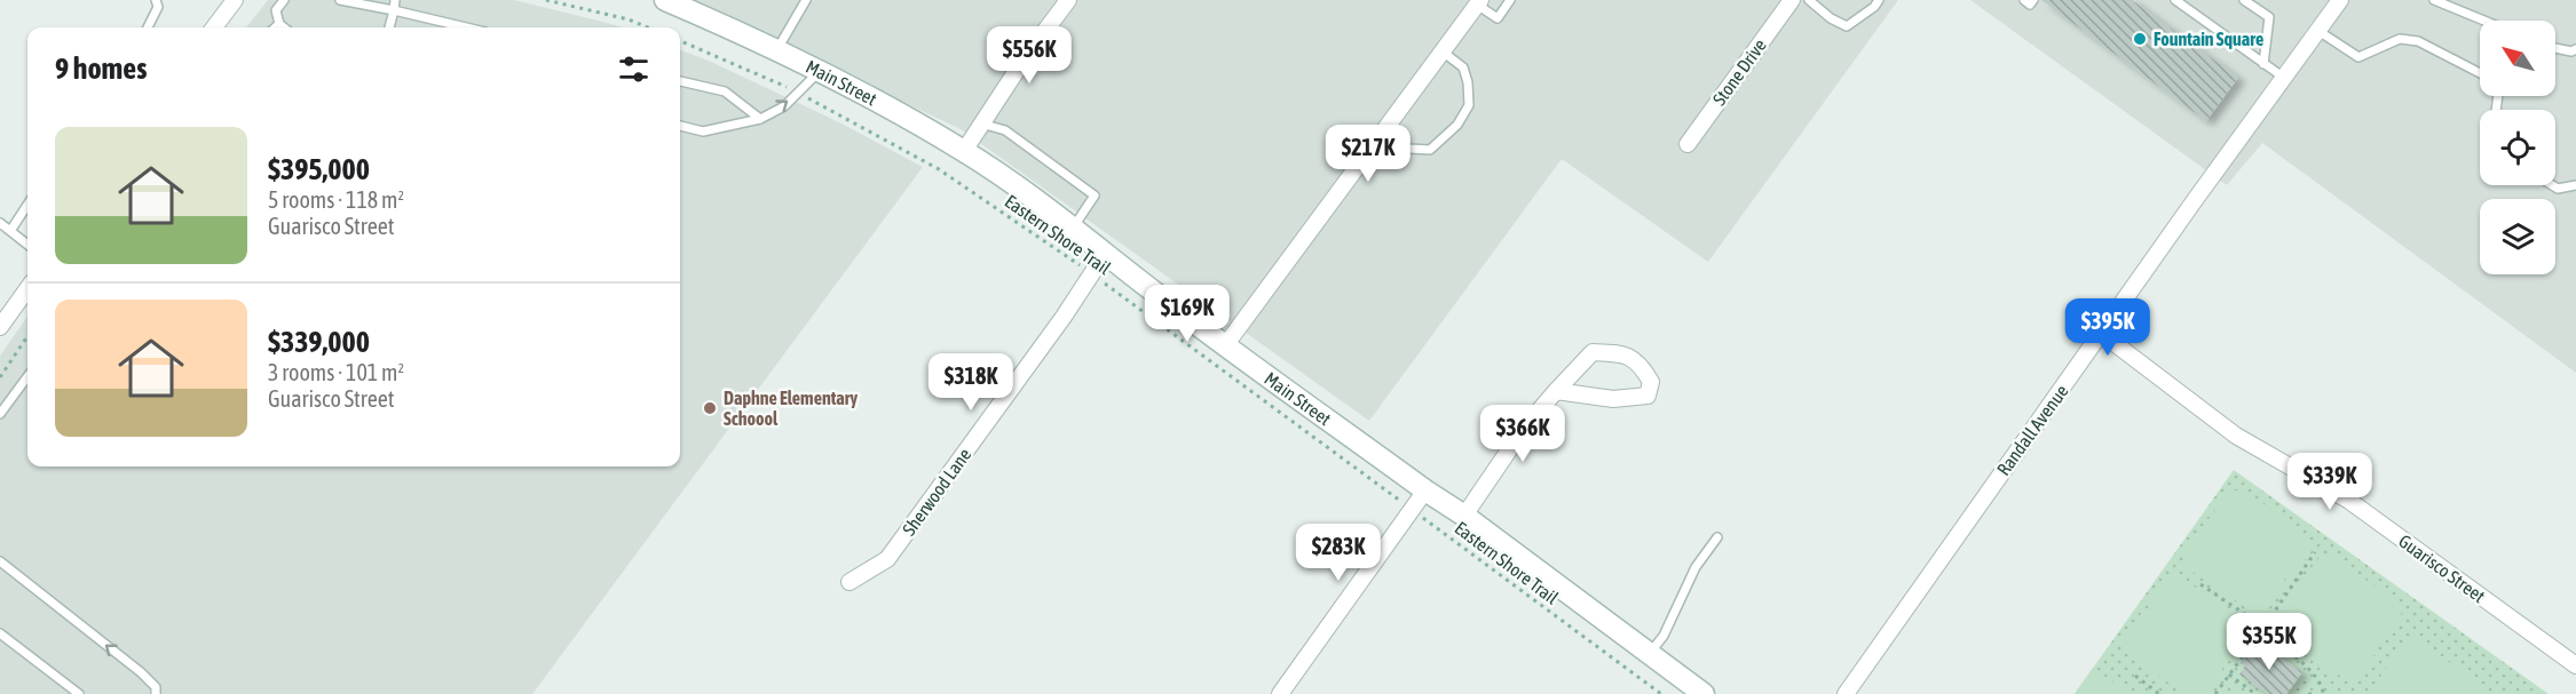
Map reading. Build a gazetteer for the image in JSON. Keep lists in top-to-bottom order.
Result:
{
  "streets": {
    "main road": ["Main Street"],
    "street": [
      "Stone Drive",
      "Randall Avenue",
      "Sherwood Lane",
      "Guarisco Street"
    ],
    "path": ["Eastern Shore Trail"]
  },
  "crossings": [
    ["Main Street", "Sherwood Lane"],
    ["Eastern Shore Trail", "Sherwood Lane"],
    ["Randall Avenue", "Guarisco Street"]
  ],
  "places": ["Fountain Square", "Daphne Elementary Schoool"],
  "north": "top left",
  "page": {
    "price": [
      "$556K",
      "$217K",
      "$169K",
      "$395K",
      "$318K",
      "$366K",
      "$339K",
      "$283K",
      "$355K"
    ],
    "heading": "9 homes",
    "list": [
      {
        "name": "$395,000",
        "note": "5 rooms · 118 m² · Guarisco Street"
      },
      {
        "name": "$339,000",
        "note": "3 rooms · 101 m² · Guarisco Street"
      }
    ]
  }
}
